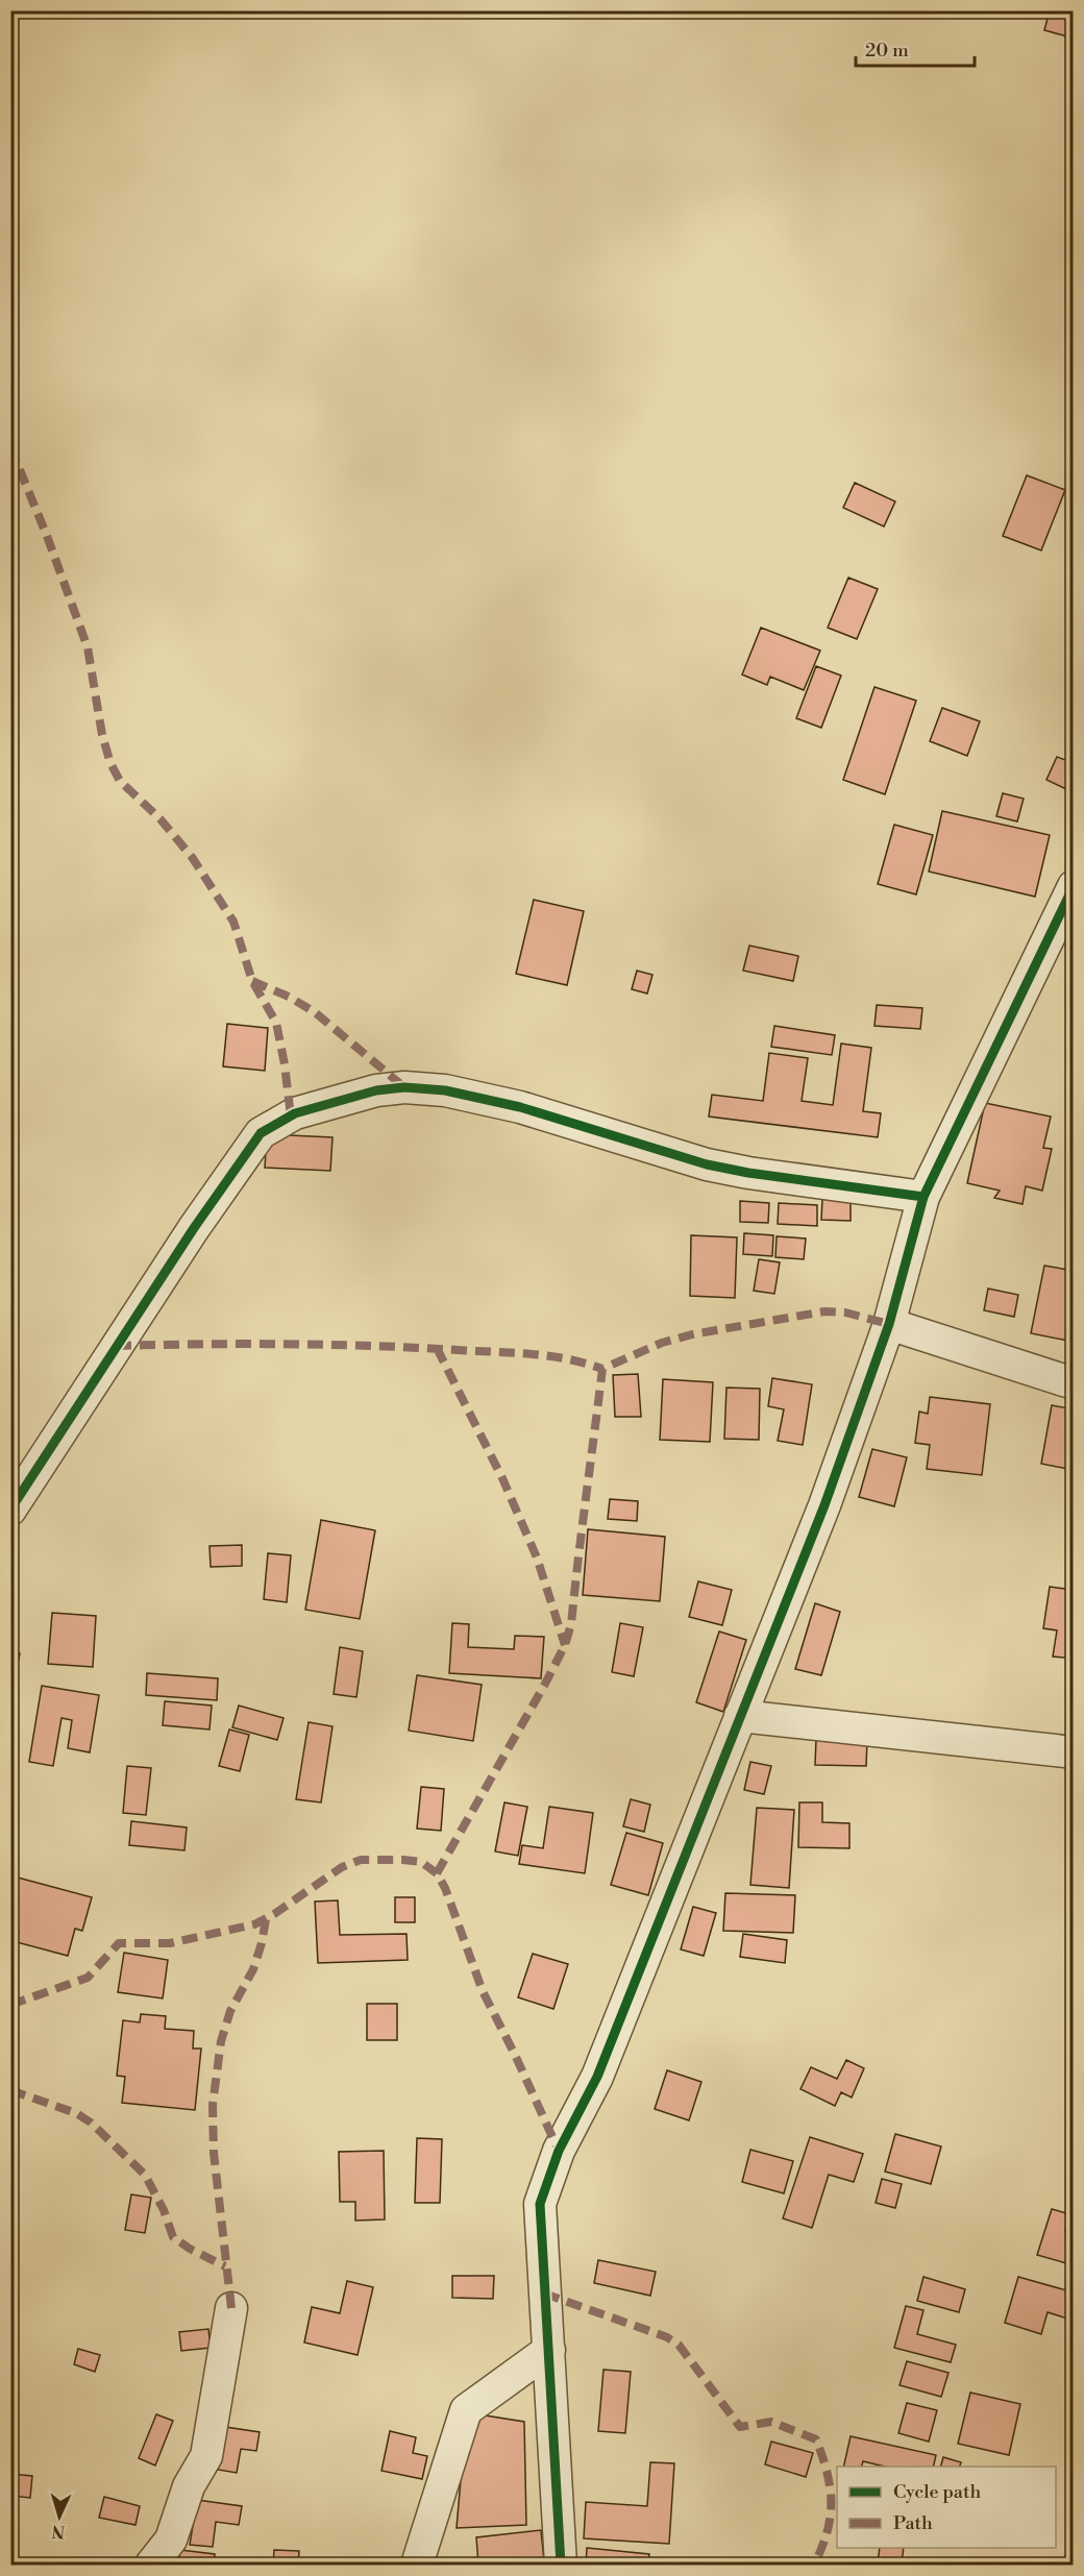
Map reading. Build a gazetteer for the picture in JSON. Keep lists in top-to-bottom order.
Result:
{
  "legend": ["Cycle path", "Path"],
  "scale_bar": "20 m",
  "north": "bottom"
}
